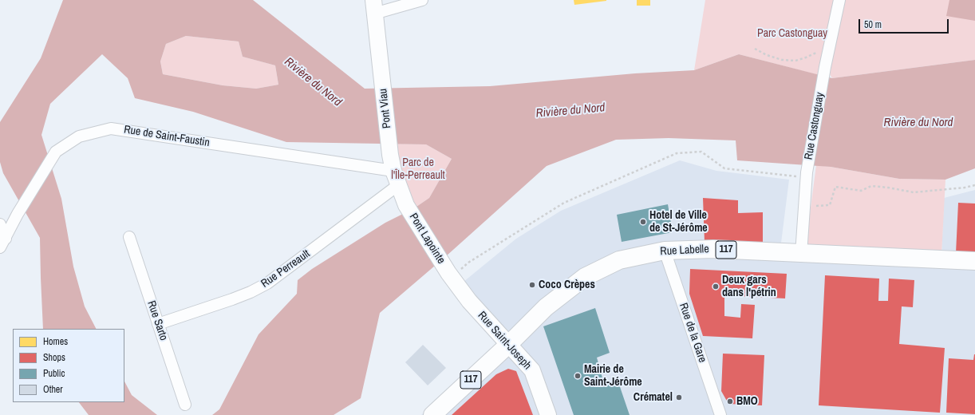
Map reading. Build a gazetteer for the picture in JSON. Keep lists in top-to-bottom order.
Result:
{
  "streets": {
    "main road": ["117", "Rue Labelle"],
    "street": [
      "Pont Viau",
      "Rue Castonguay",
      "Rue de Saint-Faustin",
      "Pont Lapointe",
      "Rue Perreault",
      "Rue Sarto",
      "Rue de la Gare",
      "Rue Saint-Joseph"
    ]
  },
  "crossings": [
    ["Pont Viau", "Rue de Saint-Faustin"],
    ["Pont Viau", "Pont Lapointe"],
    ["Pont Viau", "Rue Perreault"],
    ["Rue Castonguay", "Rue Labelle"],
    ["Rue de Saint-Faustin", "Pont Lapointe"],
    ["Rue de Saint-Faustin", "Rue Perreault"],
    ["Pont Lapointe", "Rue Perreault"],
    ["Pont Lapointe", "Rue Saint-Joseph"],
    ["Rue Labelle", "Rue de la Gare"],
    ["Rue Labelle", "Rue Saint-Joseph"],
    ["Rue Perreault", "Rue Sarto"]
  ],
  "water": ["Rivière du Nord"],
  "parks": ["Parc Castonguay", "Parc de l'Île-Perreault"],
  "places": [
    "Hotel de Ville de St-Jérôme",
    "Coco Crèpes",
    "Deux gars dans l'pétrin",
    "Mairie de Saint-Jérôme",
    "Crématel",
    "BMO"
  ],
  "legend": [
    "Homes",
    "Shops",
    "Public",
    "Other"
  ],
  "scale_bar": "50 m"
}
